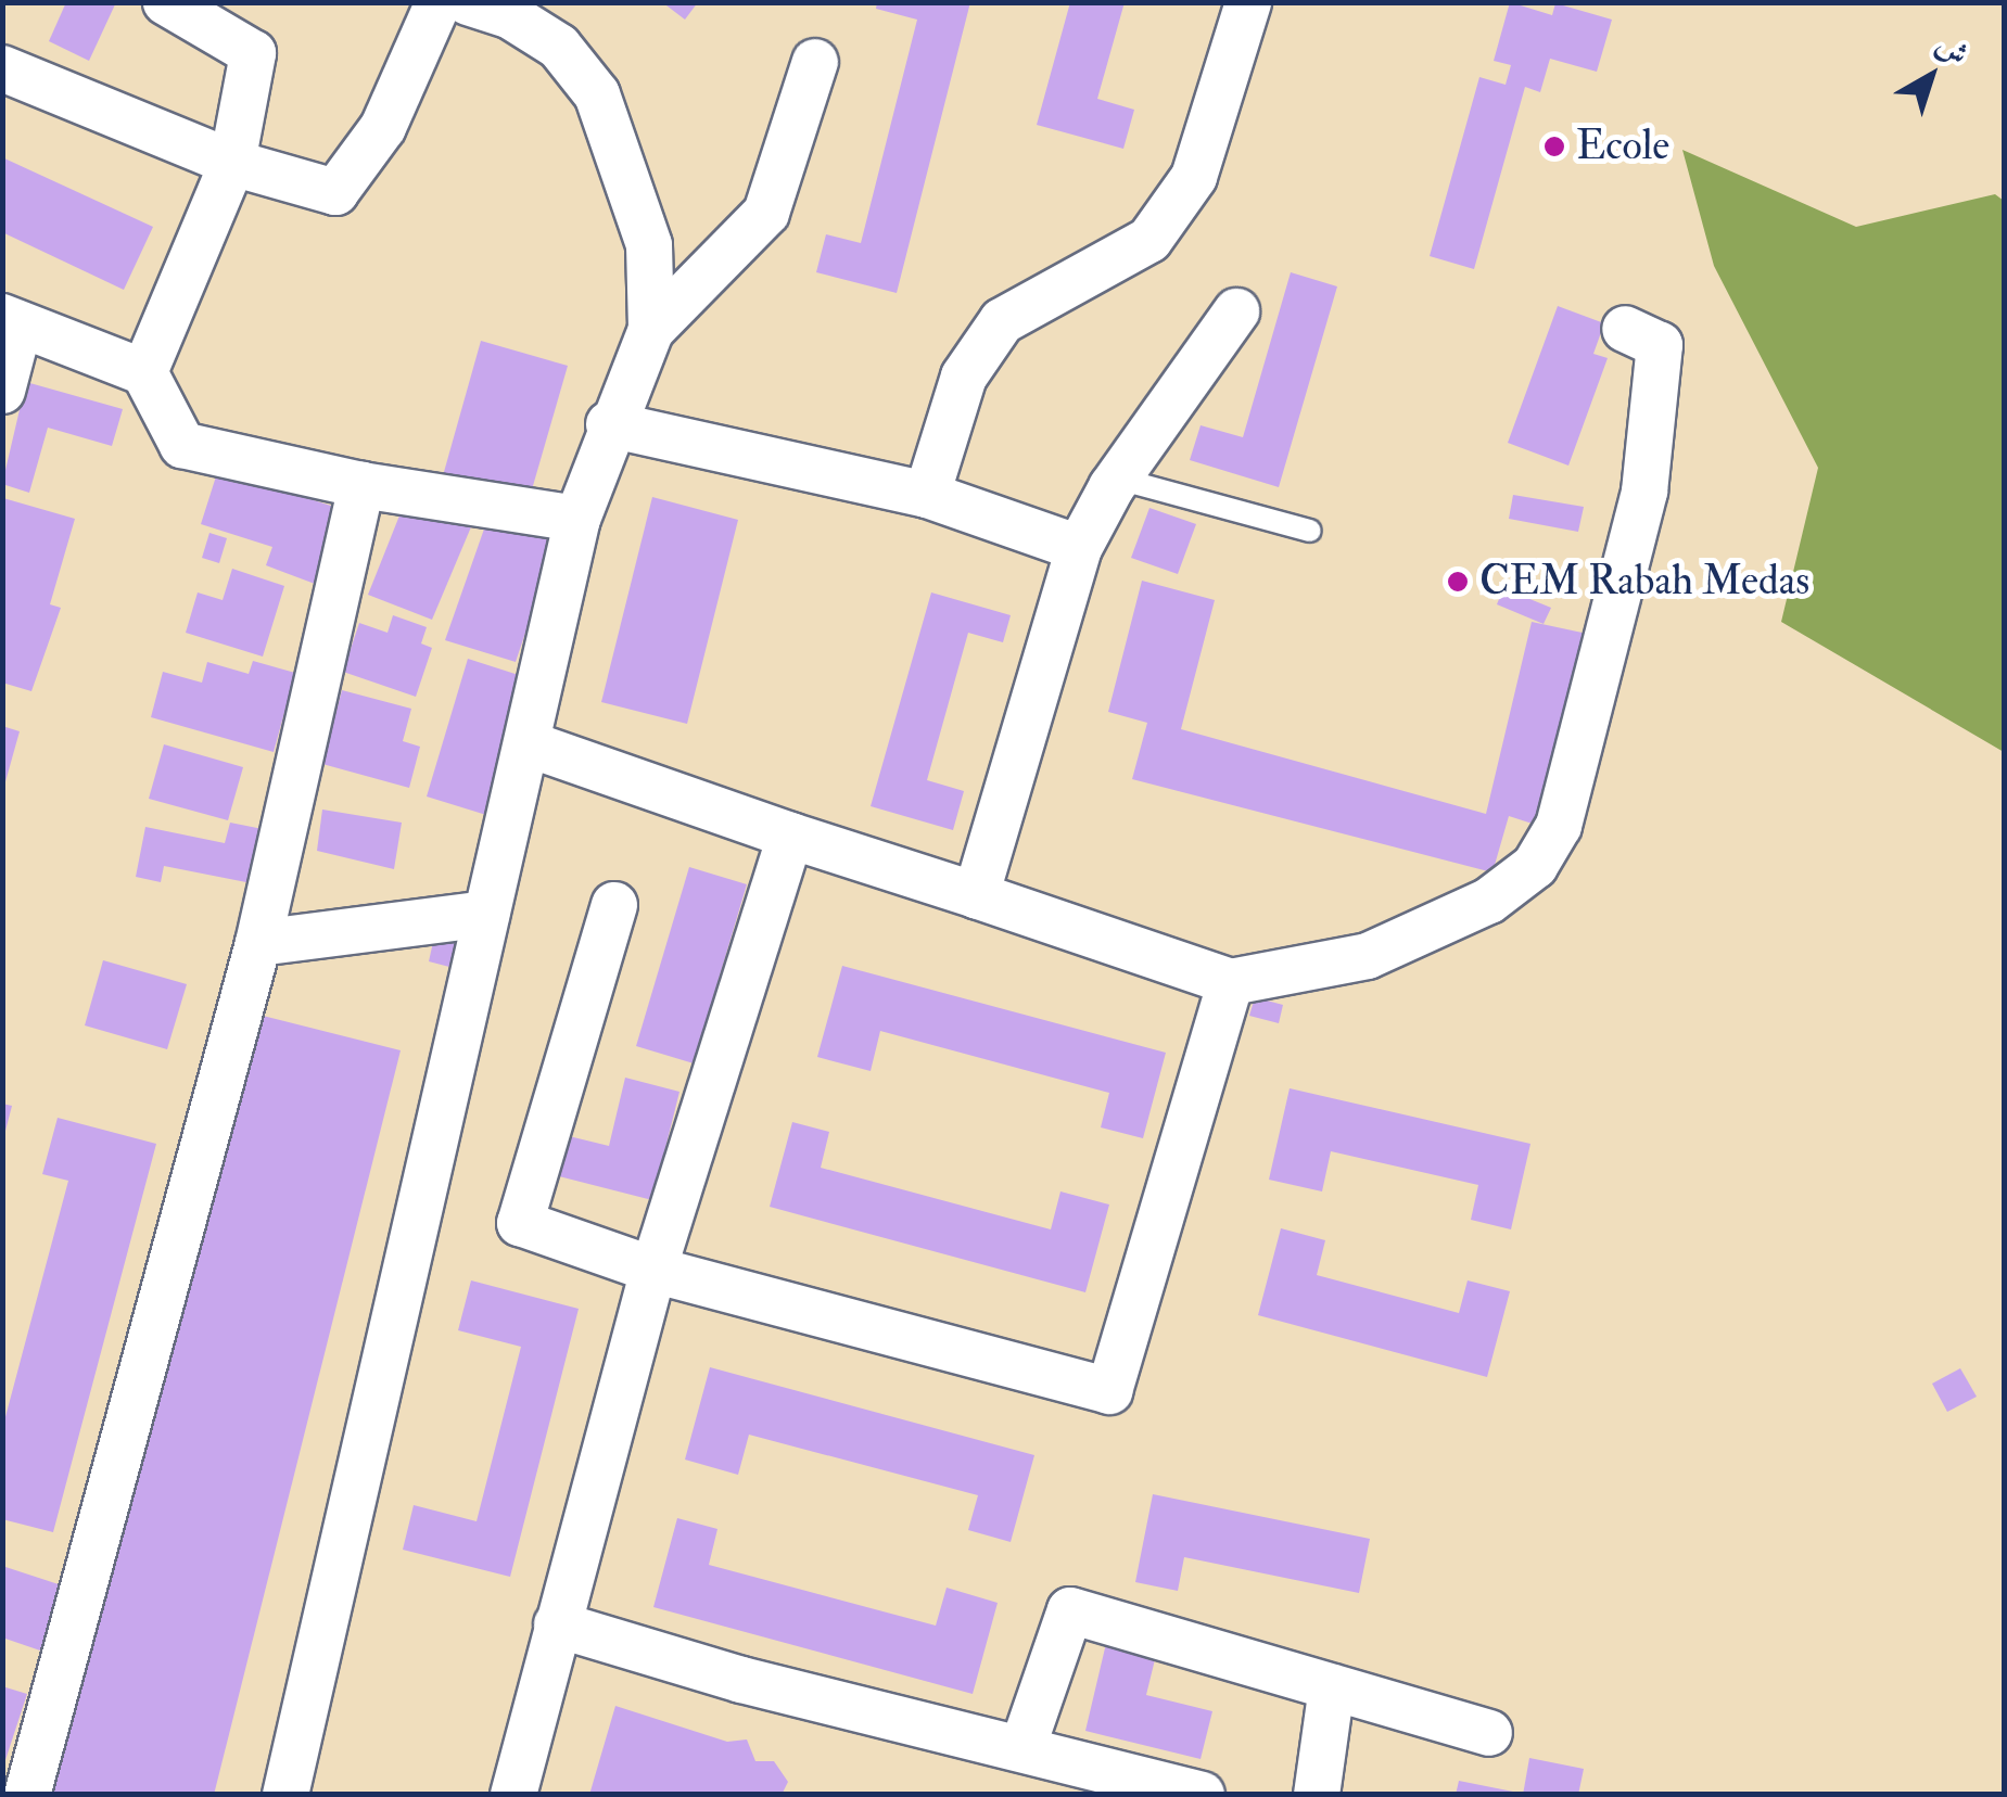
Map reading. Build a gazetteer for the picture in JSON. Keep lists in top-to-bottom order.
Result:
{
  "places": ["Ecole", "CEM Rabah Medas"],
  "north": "top right"
}
